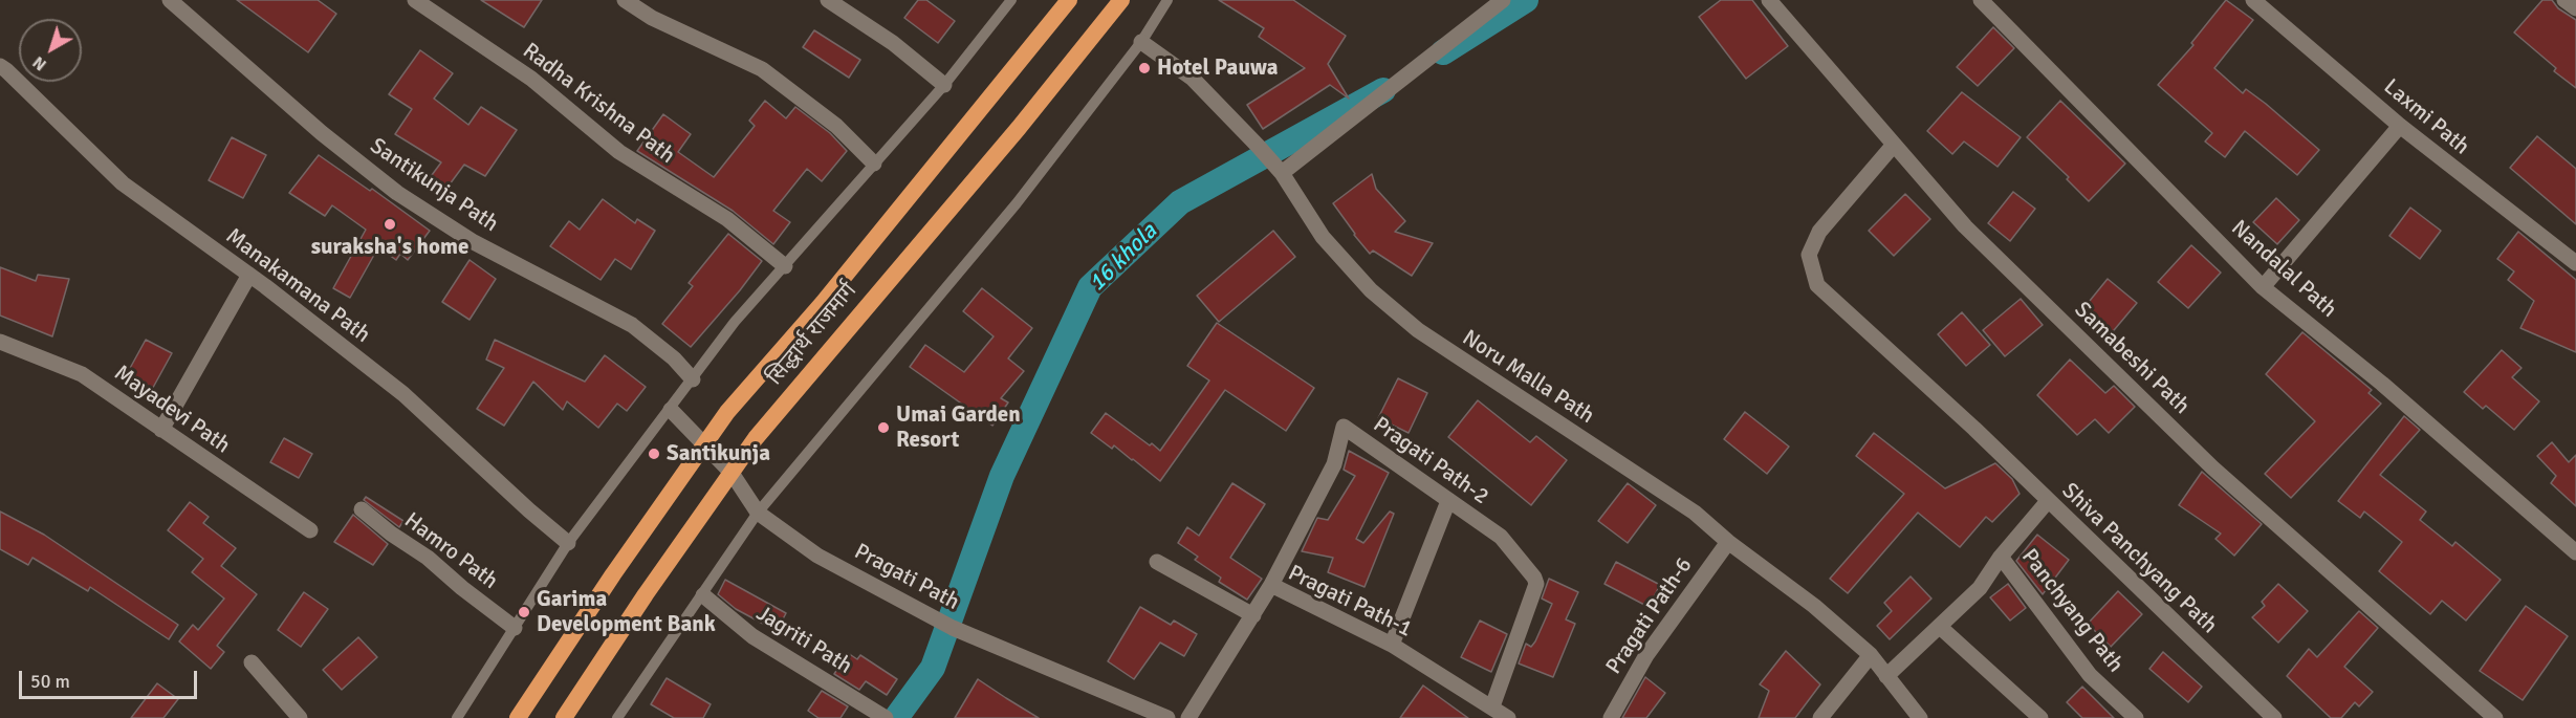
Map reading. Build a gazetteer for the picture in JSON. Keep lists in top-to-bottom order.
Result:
{
  "streets": {
    "highway": ["सिद्धार्थ राजमार्ग"],
    "street": [
      "Radha Krishna Path",
      "Laxmi Path",
      "Santikunja Path",
      "Nandalal Path",
      "Manakamana Path",
      "Samabeshi Path",
      "Noru Malla Path",
      "Mayadevi Path",
      "Pragati Path-2",
      "Hamro Path",
      "Shiva Panchyang Path",
      "Pragati Path",
      "Pragati Path-1",
      "Panchyang Path",
      "Pragati Path-6",
      "Jagriti Path"
    ]
  },
  "crossings": [
    ["सिद्धार्थ राजमार्ग", "Pragati Path"],
    ["Samabeshi Path", "Shiva Panchyang Path"],
    ["Noru Malla Path", "Pragati Path-6"],
    ["Pragati Path-2", "Pragati Path-1"]
  ],
  "water": ["16 khola"],
  "places": [
    "Hotel Pauwa",
    "suraksha's home",
    "Umai Garden Resort",
    "Santikunja",
    "Garima Development Bank"
  ],
  "scale_bar": "50 m",
  "north": "bottom left"
}
